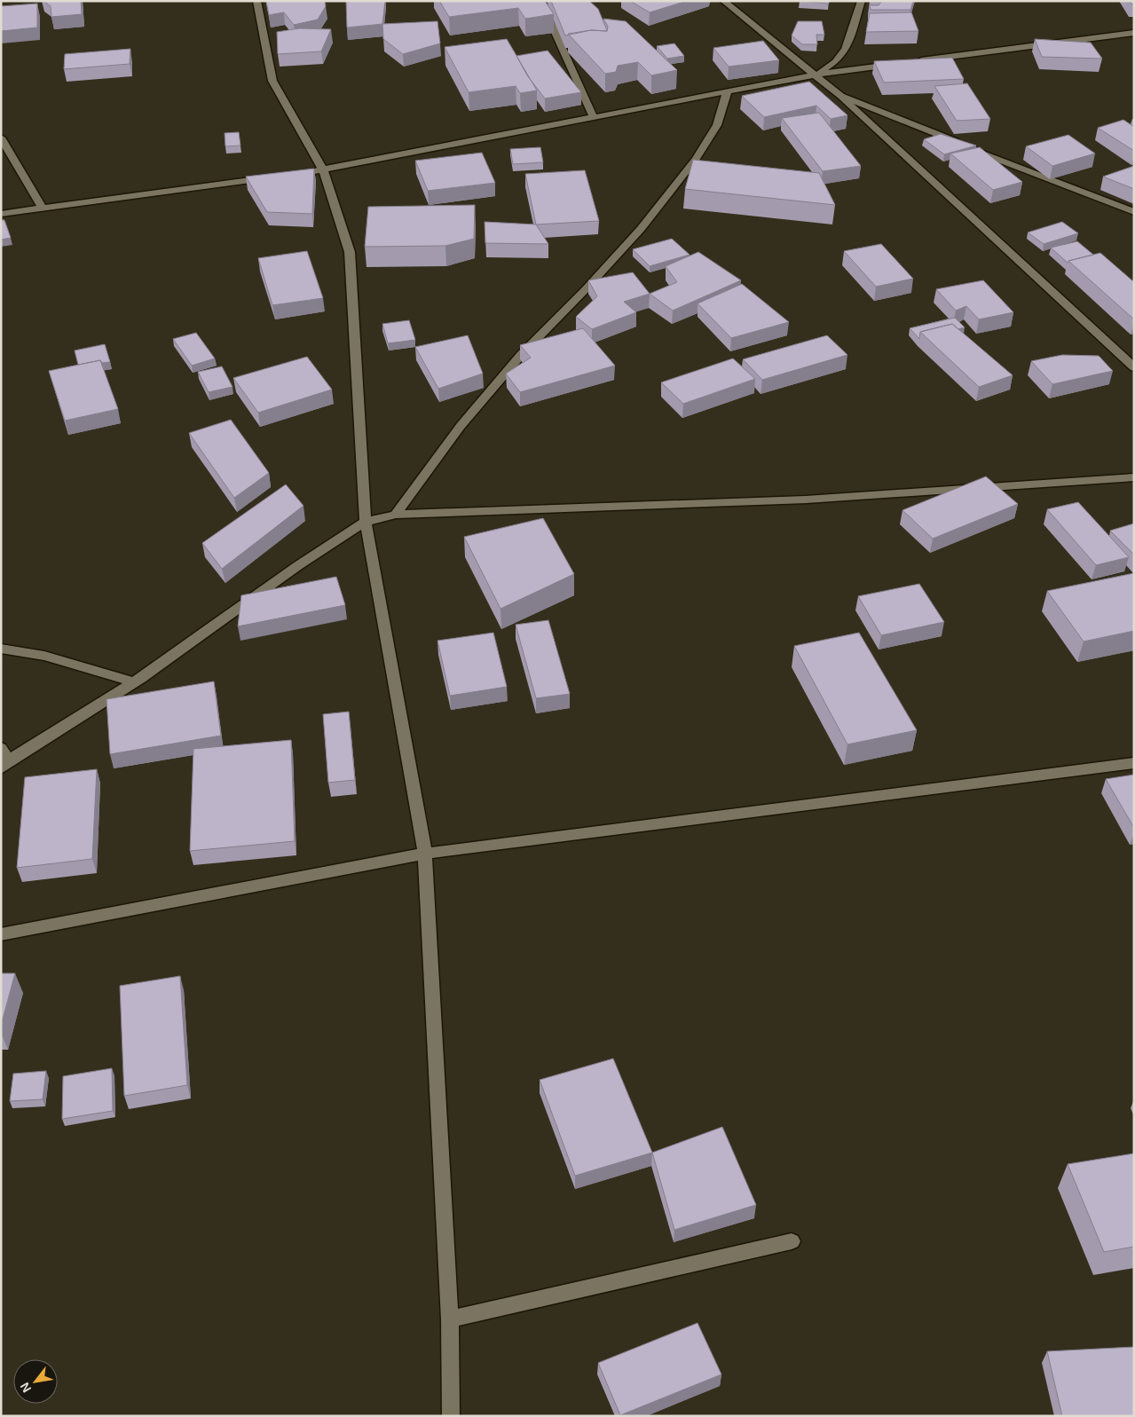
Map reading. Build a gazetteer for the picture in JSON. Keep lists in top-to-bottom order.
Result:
{
  "north": "bottom left"
}
